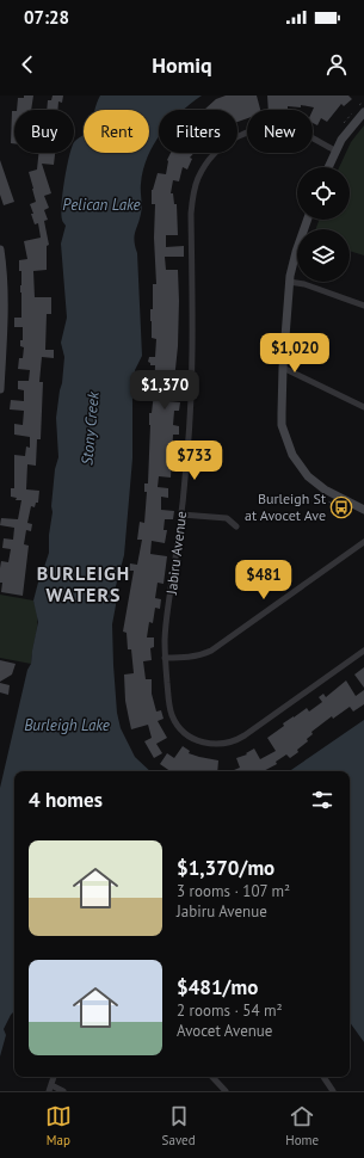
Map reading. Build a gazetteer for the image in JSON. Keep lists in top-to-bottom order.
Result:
{
  "streets": {
    "street": ["Jabiru Avenue"]
  },
  "districts": ["BURLEIGH WATERS"],
  "water": ["Pelican Lake", "Stony Creek", "Burleigh Lake"],
  "places": {
    "bus stop": ["Burleigh St at Avocet Ave"]
  },
  "page": {
    "status": "07:28",
    "header": "Homiq",
    "chip": [
      "Buy",
      "Rent",
      "Filters",
      "New"
    ],
    "price": [
      "$1,020",
      "$1,370",
      "$733",
      "$481"
    ],
    "heading": "4 homes",
    "list": [
      {
        "name": "$1,370/mo",
        "note": "3 rooms · 107 m² · Jabiru Avenue"
      },
      {
        "name": "$481/mo",
        "note": "2 rooms · 54 m² · Avocet Avenue"
      }
    ],
    "tabs": ["Map", "Saved", "Home"]
  }
}
